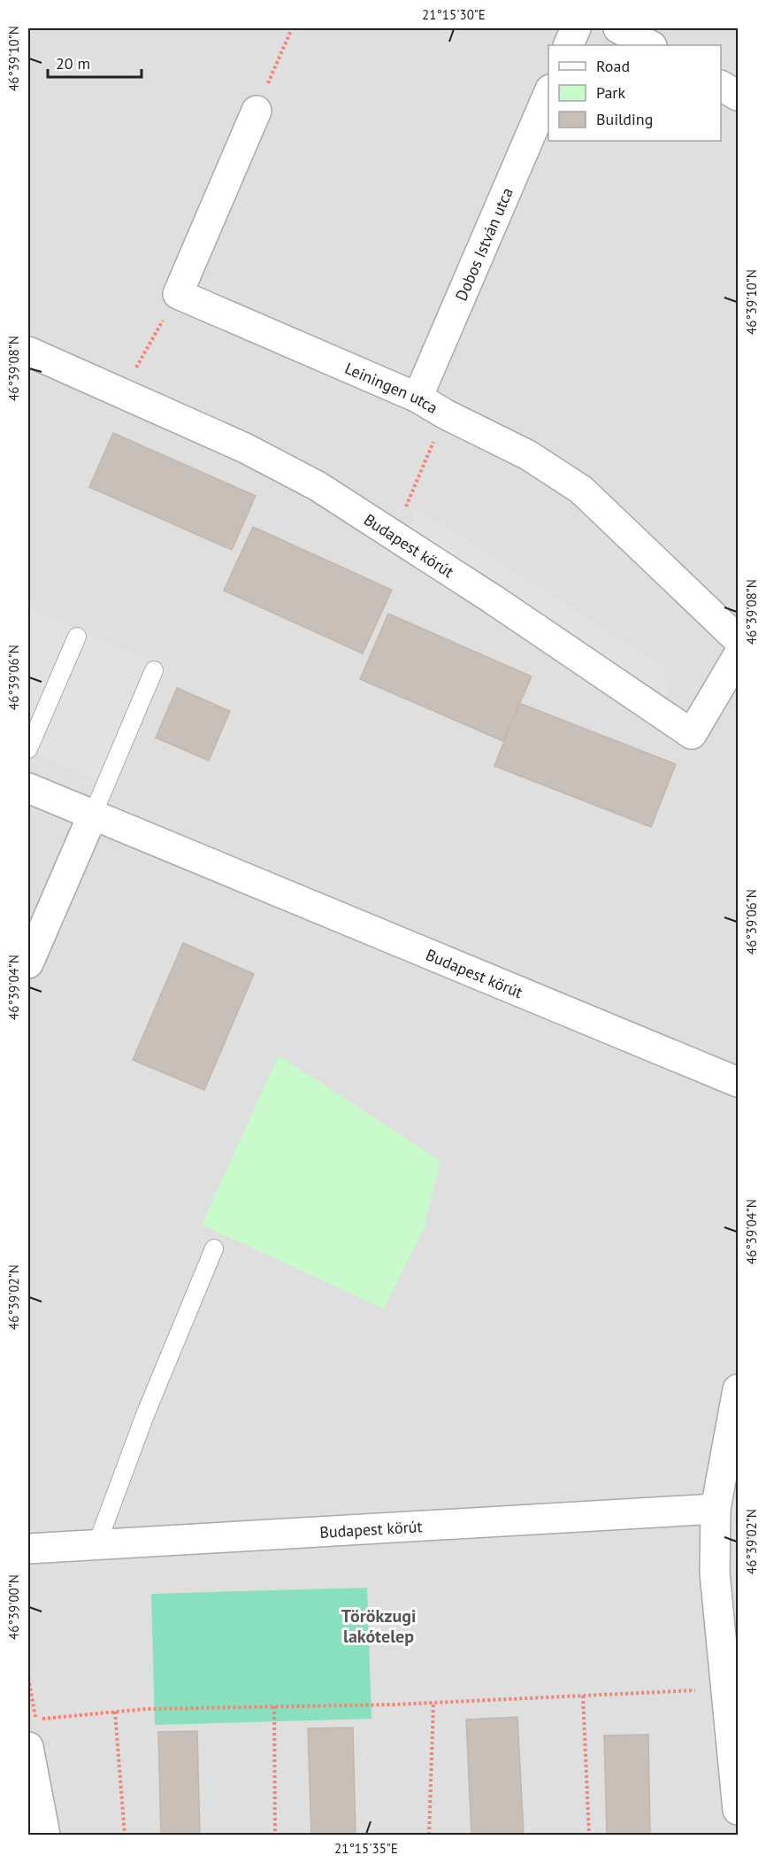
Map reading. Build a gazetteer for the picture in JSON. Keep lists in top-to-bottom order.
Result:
{
  "streets": {
    "street": ["Dobos István utca", "Leiningen utca", "Budapest körút"]
  },
  "crossings": [
    ["Dobos István utca", "Leiningen utca"]
  ],
  "districts": ["Törökzugi lakótelep"],
  "legend": ["Road", "Park", "Building"],
  "scale_bar": "20 m",
  "coordinates": [
    "21°15'30\"E",
    "46°39'10\"N",
    "46°39'08\"N",
    "46°39'06\"N",
    "46°39'04\"N",
    "46°39'02\"N",
    "46°39'00\"N",
    "21°15'35\"E"
  ]
}
